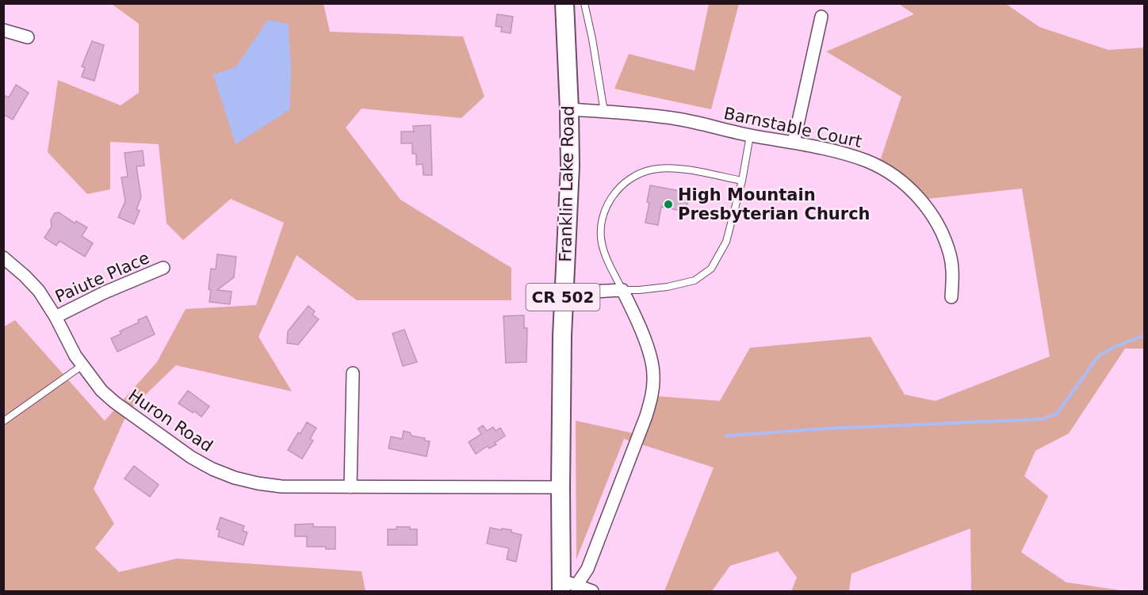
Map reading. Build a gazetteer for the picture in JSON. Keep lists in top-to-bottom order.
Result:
{
  "streets": {
    "main road": ["Franklin Lake Road", "CR 502"],
    "street": ["Barnstable Court", "Paiute Place", "Huron Road"]
  },
  "crossings": [
    ["Barnstable Court", "Franklin Lake Road"],
    ["Franklin Lake Road", "Huron Road"],
    ["Paiute Place", "Huron Road"]
  ],
  "places": ["High Mountain Presbyterian Church"]
}
